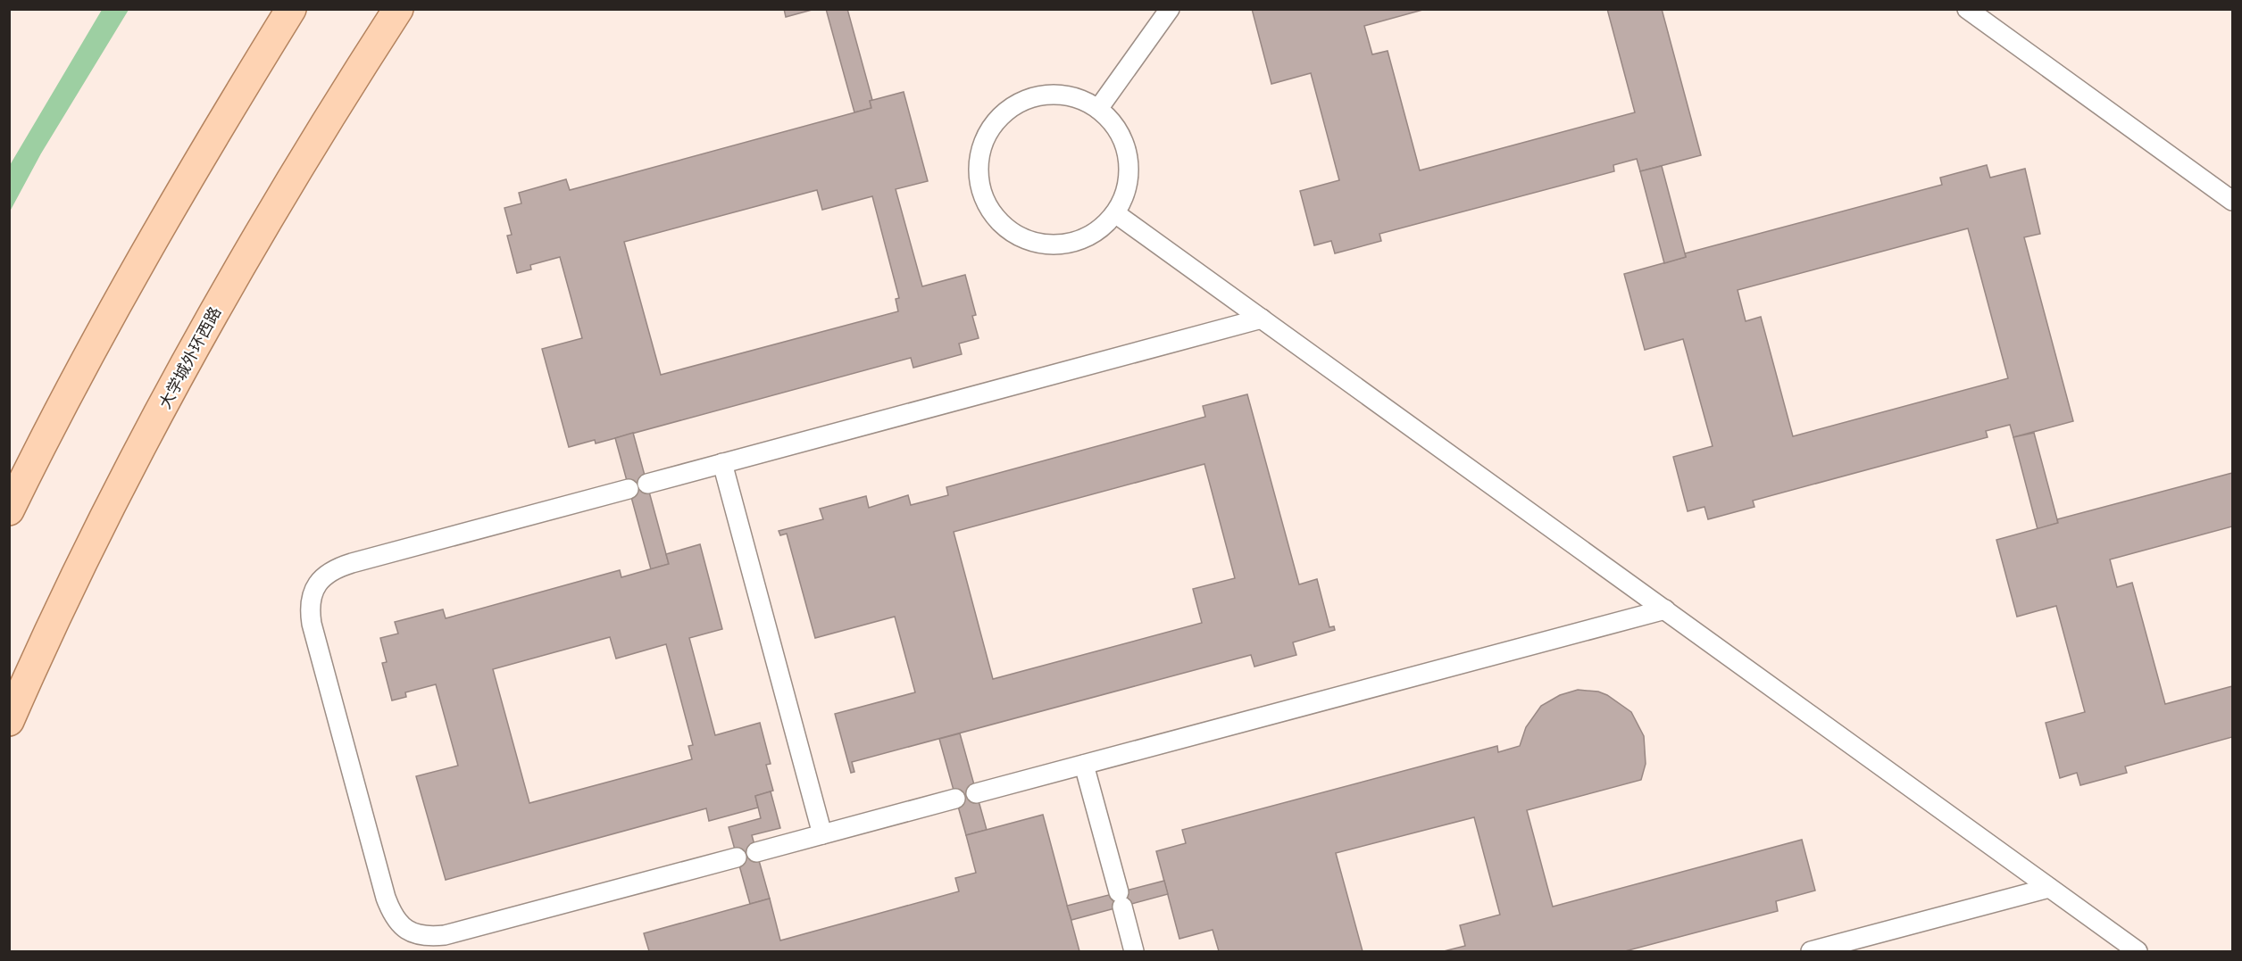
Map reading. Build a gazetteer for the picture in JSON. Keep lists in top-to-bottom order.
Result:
{
  "streets": {
    "main road": ["大学城外环西路"]
  }
}
